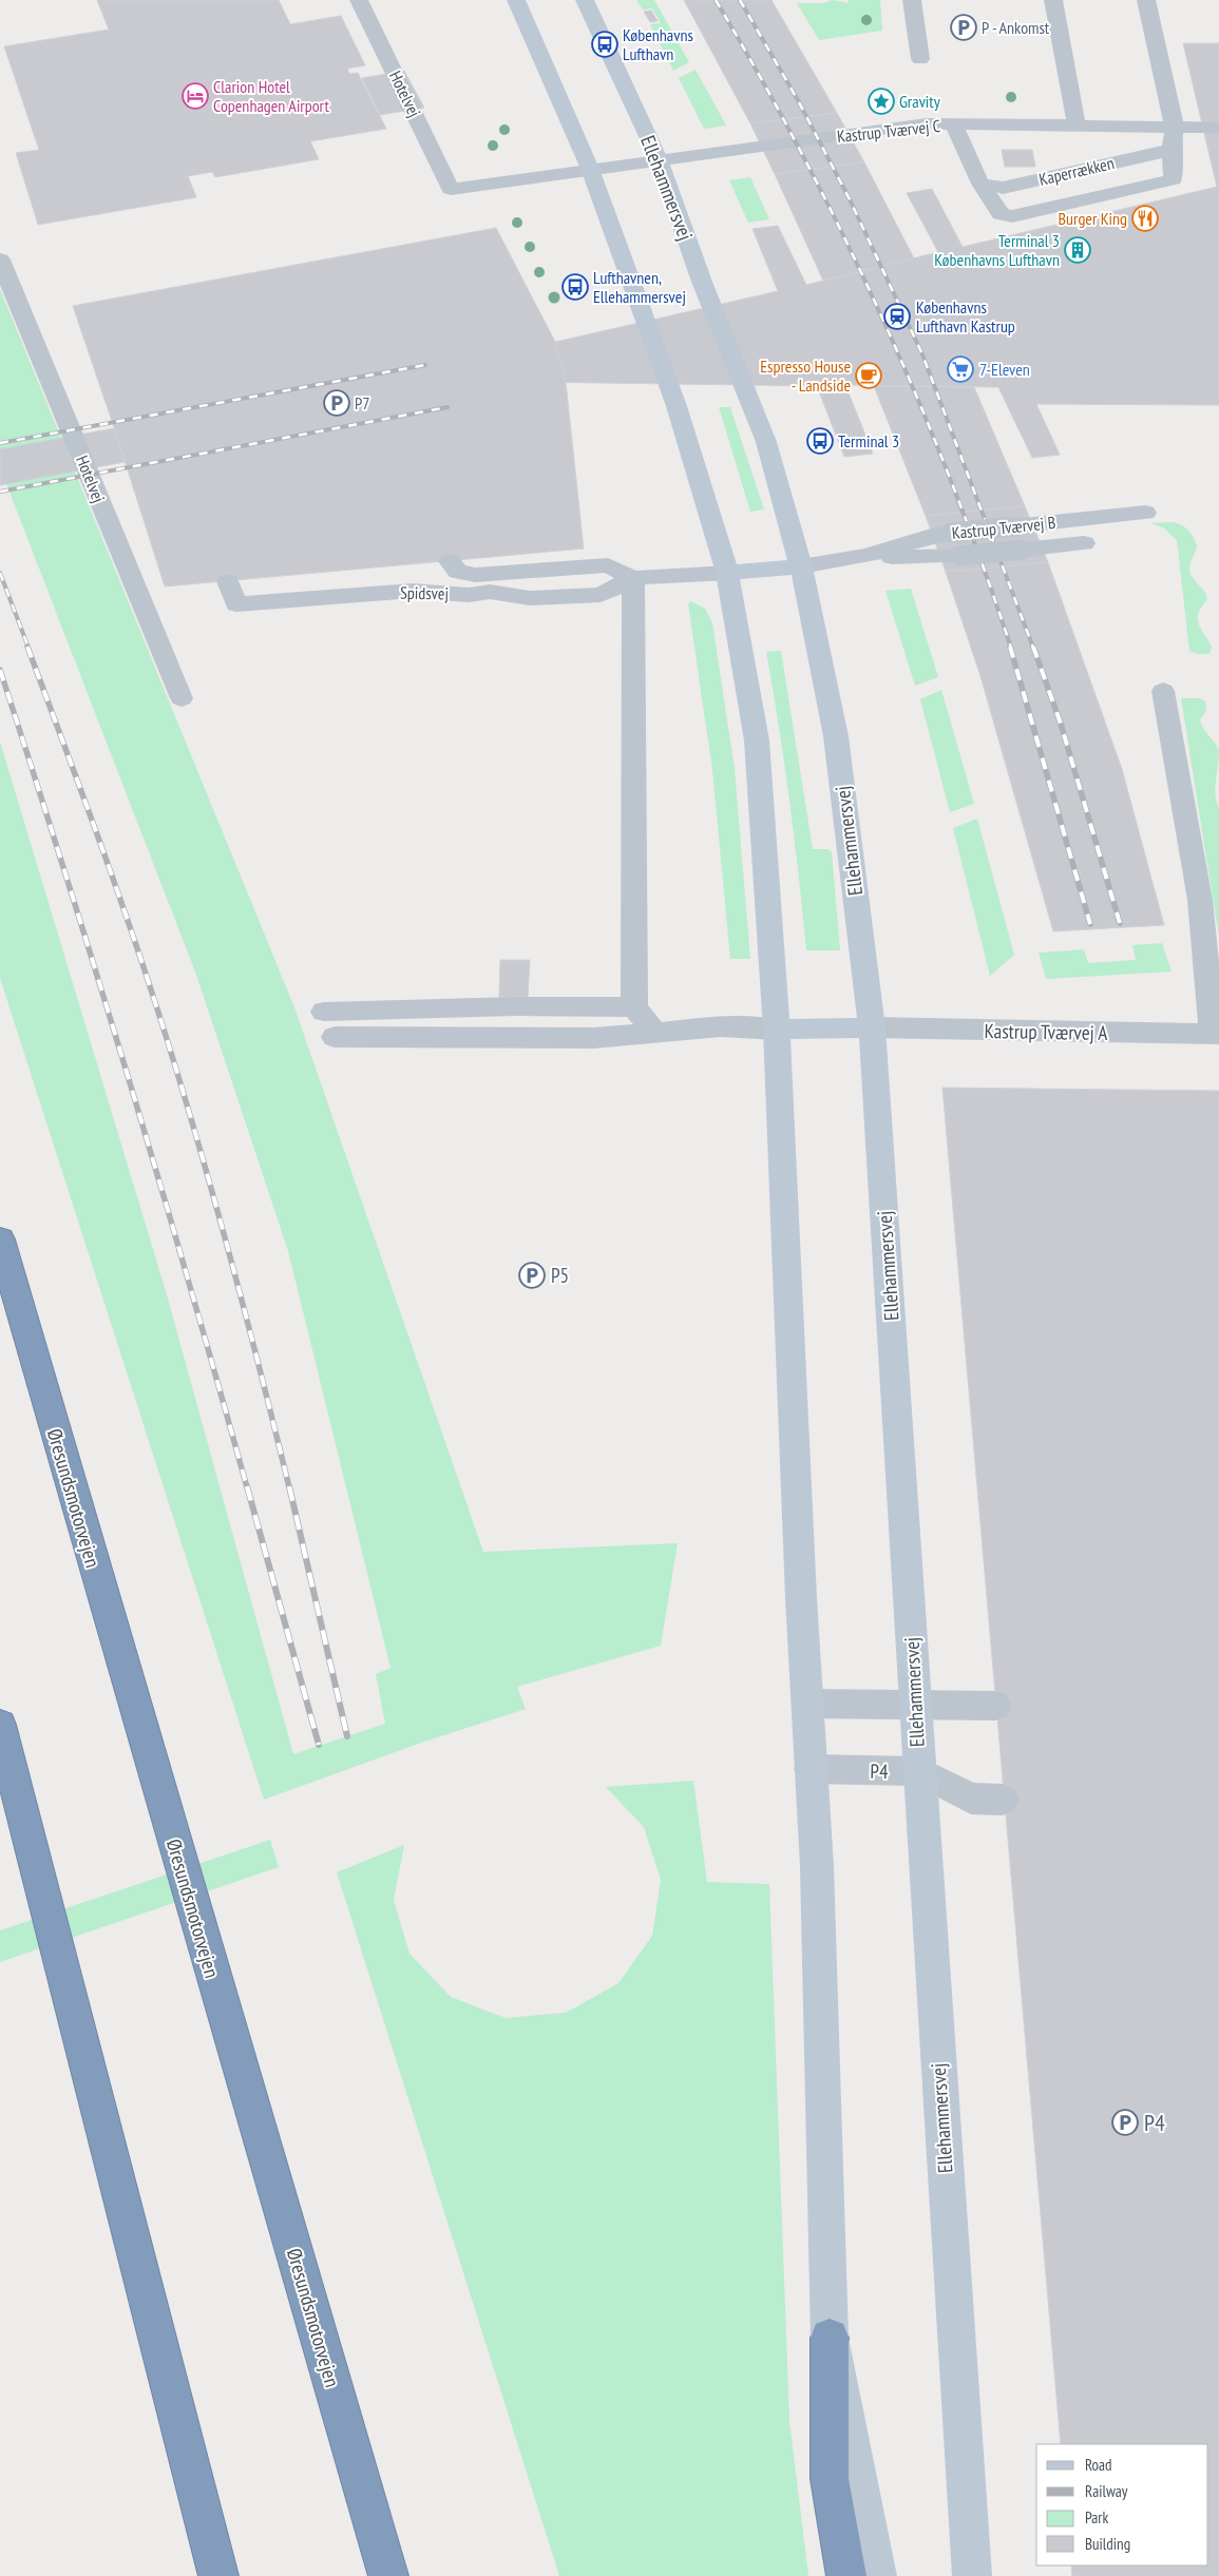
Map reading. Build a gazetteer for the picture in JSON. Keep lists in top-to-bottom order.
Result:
{
  "streets": {
    "highway": ["Øresundsmotorvejen"],
    "street": ["Ellehammersvej"],
    "lane": [
      "Hotelvej",
      "Kastrup Tværvej C",
      "Kaperrækken",
      "Kastrup Tværvej B",
      "Spidsvej",
      "Kastrup Tværvej A",
      "P4"
    ]
  },
  "crossings": [
    ["Hotelvej", "Kastrup Tværvej C"],
    ["Kastrup Tværvej C", "Kaperrækken"],
    ["Kastrup Tværvej C", "Ellehammersvej"],
    ["Ellehammersvej", "Kastrup Tværvej B"],
    ["Ellehammersvej", "Kastrup Tværvej A"],
    ["Ellehammersvej", "P4"]
  ],
  "places": {
    "parking": [
      "P - Ankomst",
      "P7",
      "P5",
      "P4"
    ],
    "bus stop": ["Københavns Lufthavn", "Lufthavnen, Ellehammersvej", "Terminal 3"],
    "hotel": ["Clarion Hotel Copenhagen Airport"],
    "place": ["Gravity"],
    "restaurant": ["Burger King"],
    "building": ["Terminal 3 Københavns Lufthavn"],
    "station": ["Københavns Lufthavn Kastrup"],
    "supermarket": ["7-Eleven"],
    "cafe": ["Espresso House - Landside"]
  },
  "legend": [
    "Road",
    "Railway",
    "Park",
    "Building"
  ]
}
